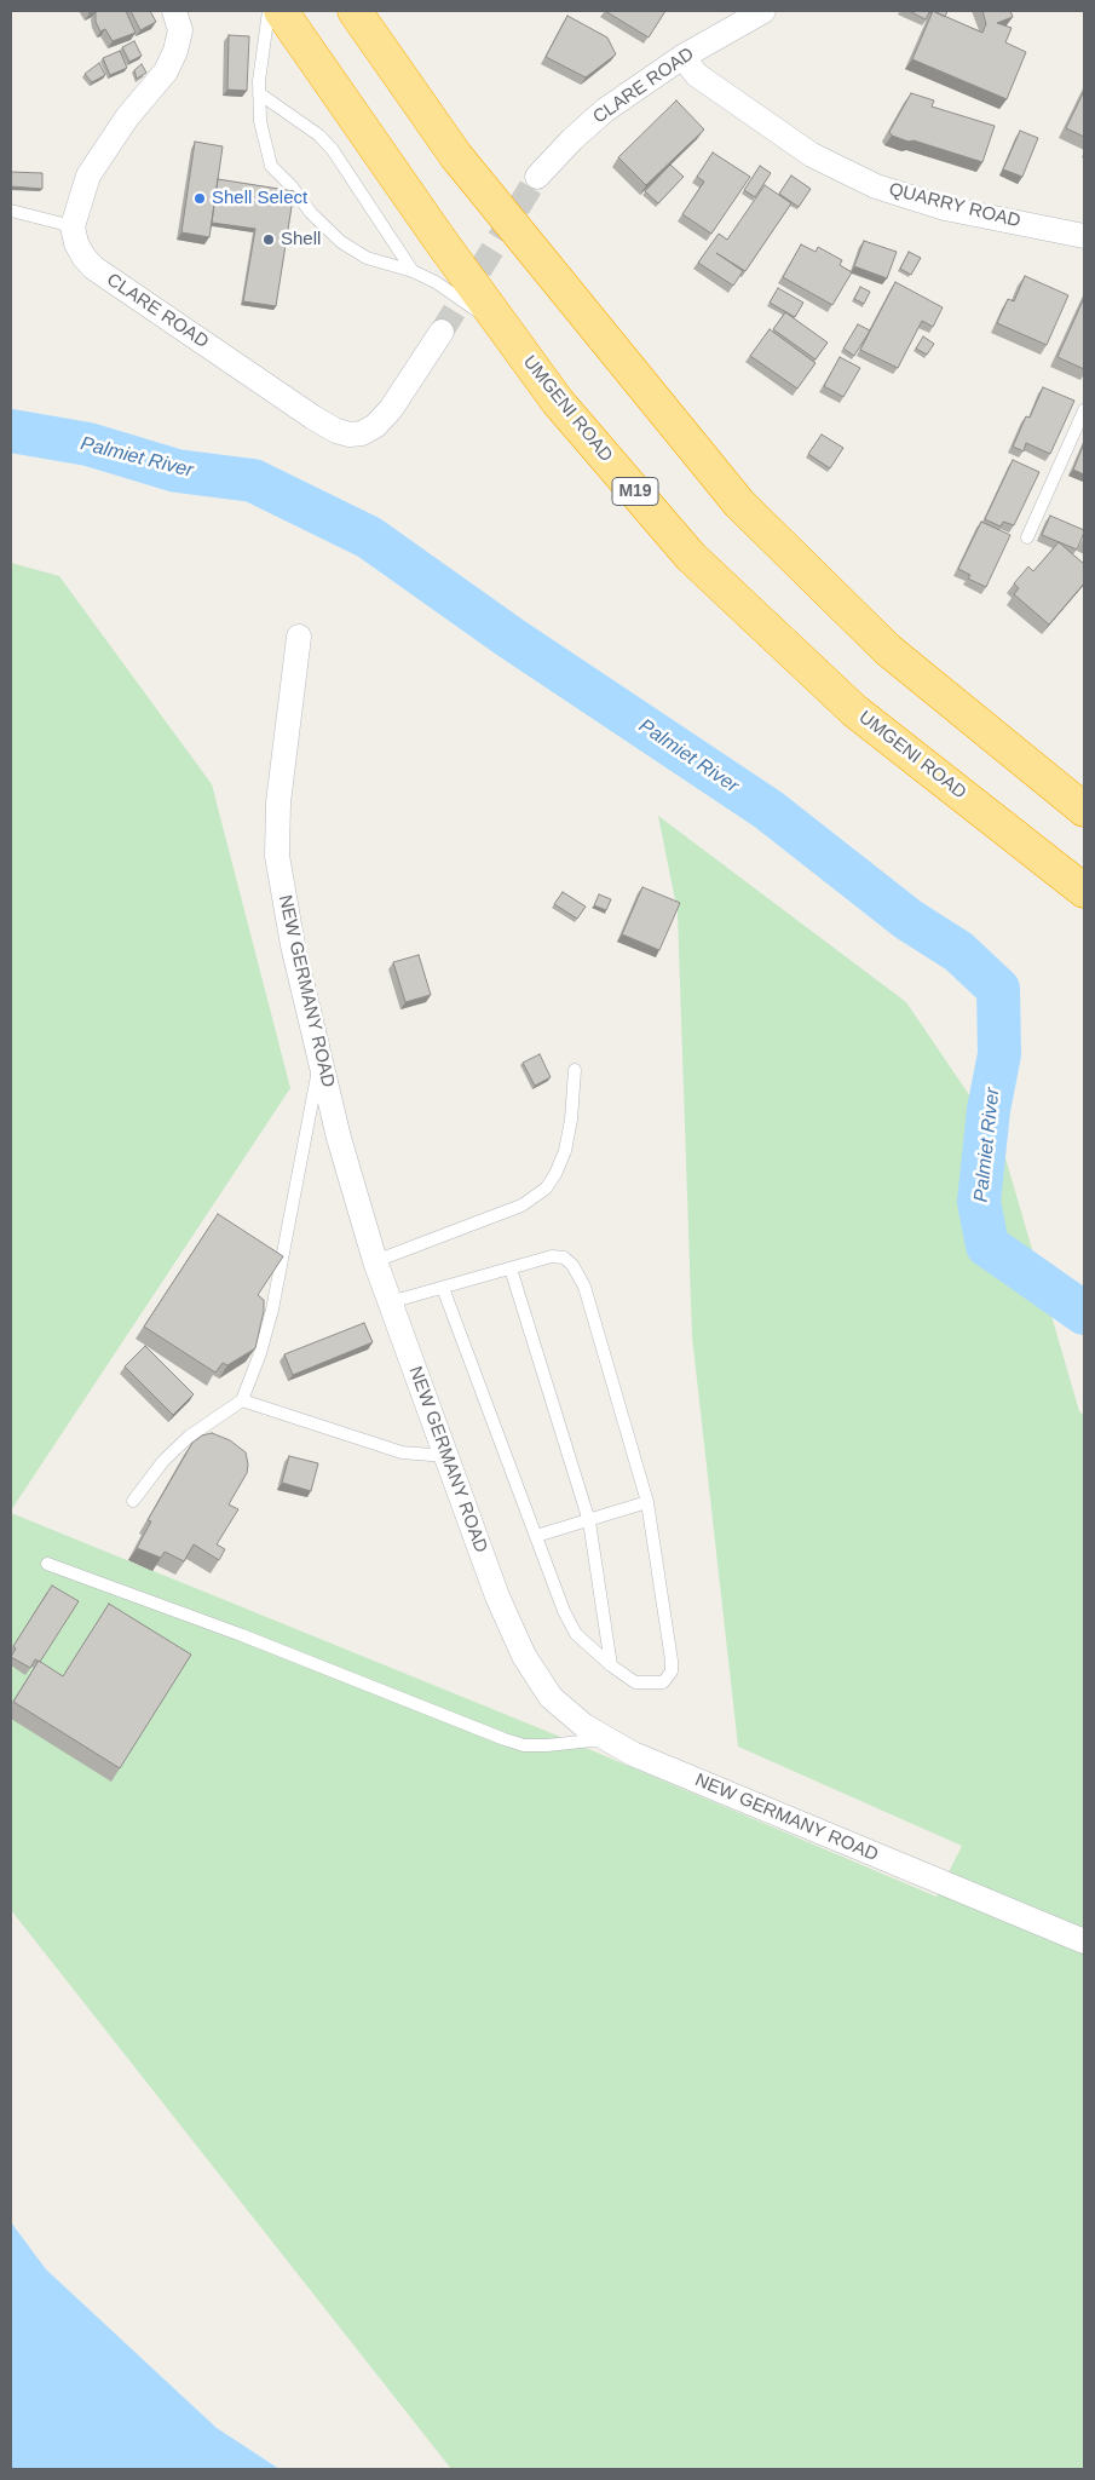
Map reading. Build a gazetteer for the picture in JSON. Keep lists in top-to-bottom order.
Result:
{
  "streets": {
    "highway": ["UMGENI ROAD", "M19"],
    "street": ["CLARE ROAD", "QUARRY ROAD", "NEW GERMANY ROAD"]
  },
  "crossings": [
    ["CLARE ROAD", "QUARRY ROAD"]
  ],
  "water": ["Palmiet River"],
  "places": ["Shell Select", "Shell"]
}
